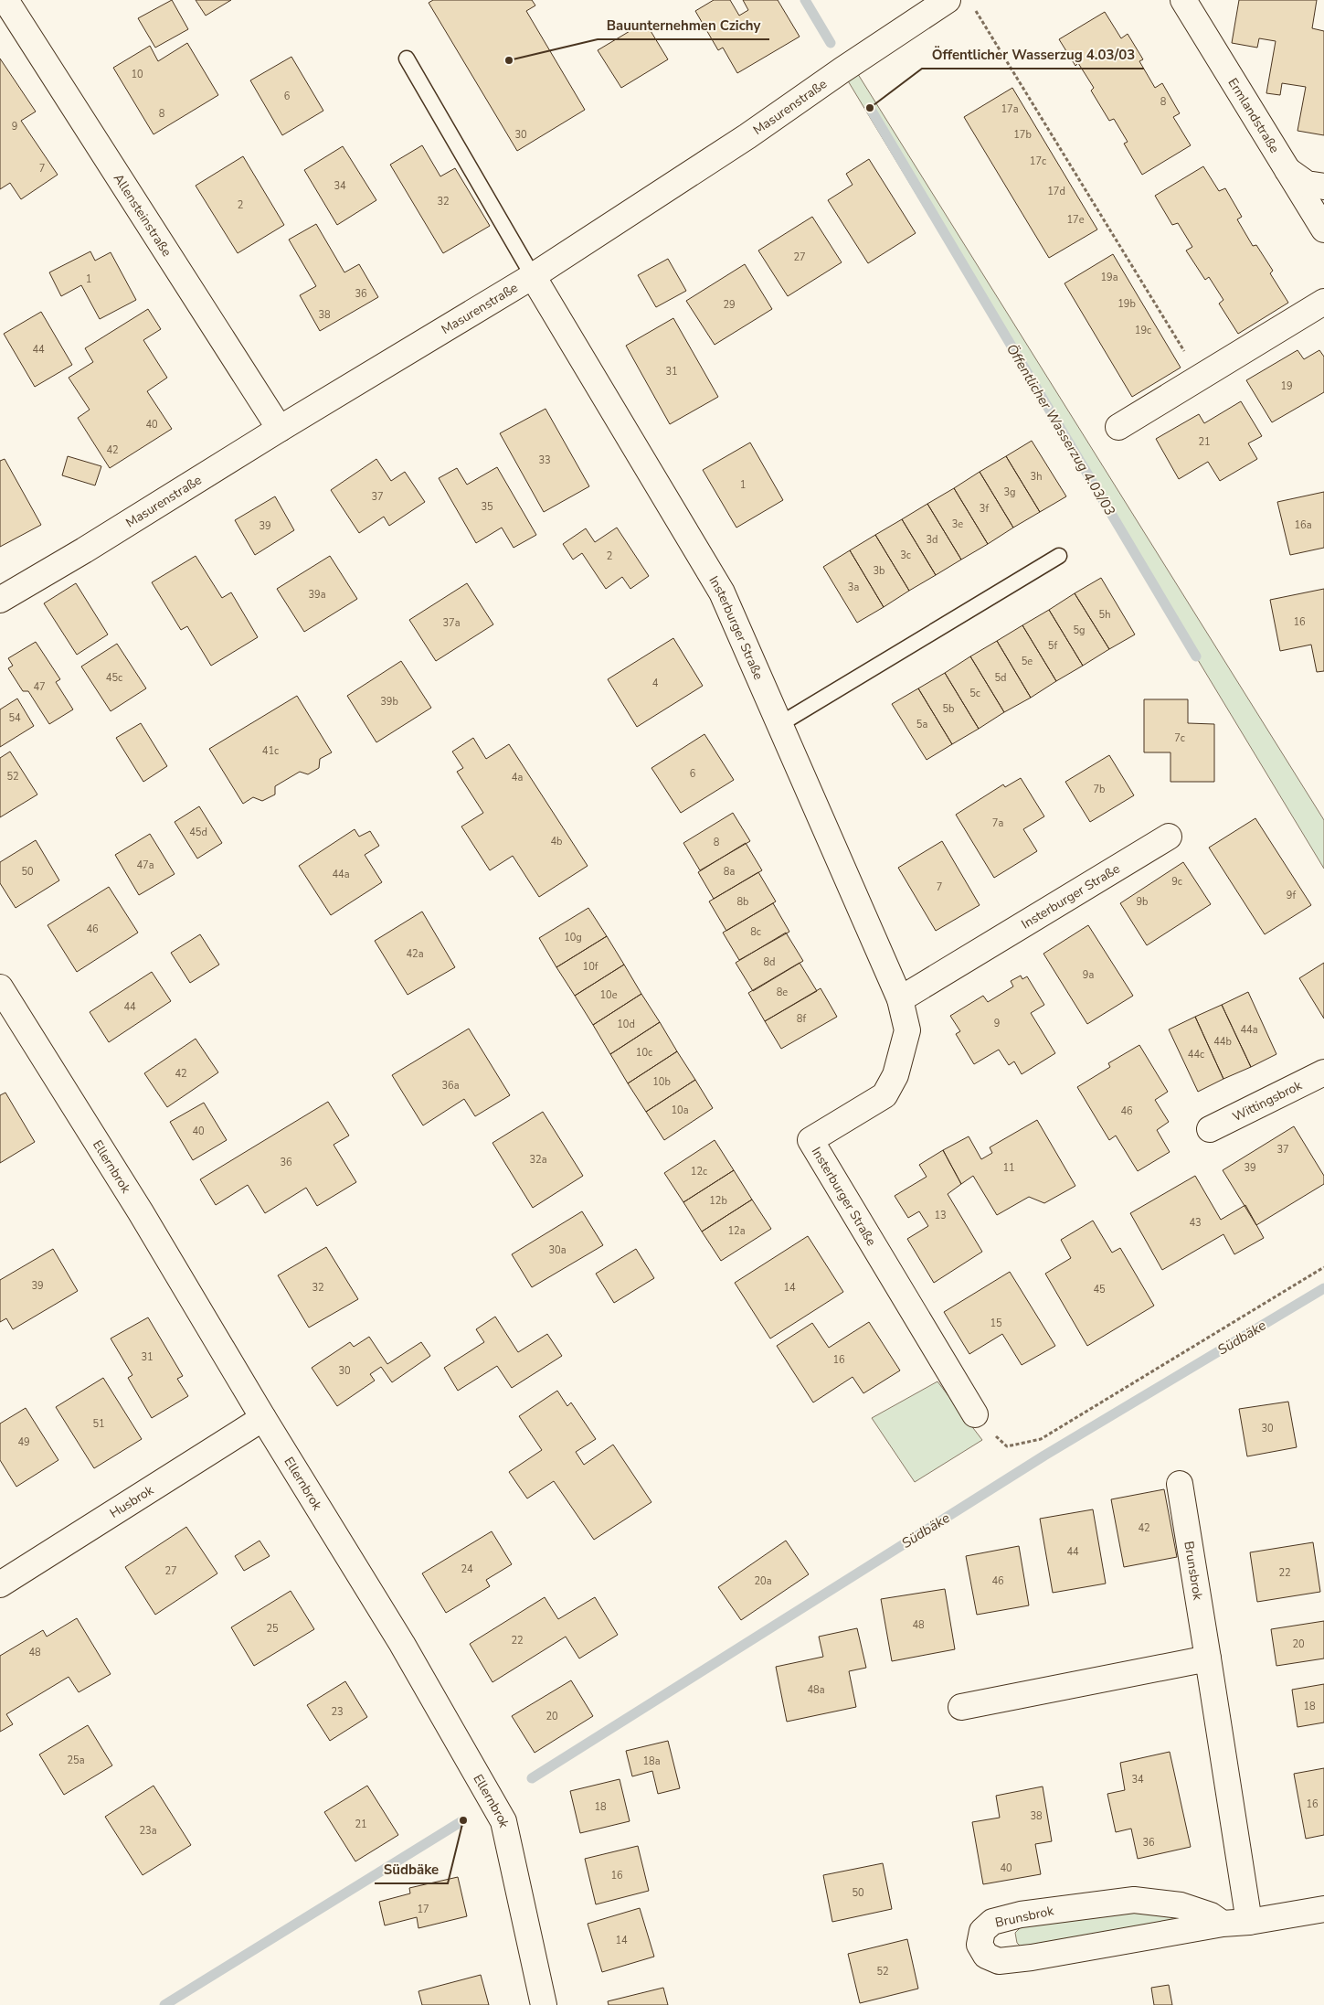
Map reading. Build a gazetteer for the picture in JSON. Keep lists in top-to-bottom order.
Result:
{
  "streets": {
    "street": [
      "Masurenstraße",
      "Ermlandstraße",
      "Allensteinstraße",
      "Insterburger Straße",
      "Wittingsbrok",
      "Ellernbrok",
      "Husbrok",
      "Brunsbrok"
    ]
  },
  "crossings": [
    ["Masurenstraße", "Allensteinstraße"],
    ["Masurenstraße", "Insterburger Straße"],
    ["Ellernbrok", "Husbrok"]
  ],
  "water": ["Öffentlicher Wasserzug 4.03/03", "Südbäke"],
  "places": ["Bauunternehmen Czichy", "Öffentlicher Wasserzug 4.03/03", "Südbäke"],
  "house_numbers": [
    "10",
    "6",
    "8",
    "17a",
    "8",
    "9",
    "30",
    "17b",
    "17c",
    "7",
    "34",
    "17d",
    "32",
    "2",
    "17e",
    "27",
    "19a",
    "1",
    "36",
    "19b",
    "29",
    "38",
    "19c",
    "44",
    "31",
    "19",
    "40",
    "21",
    "42",
    "33",
    "3h",
    "1",
    "3g",
    "37",
    "35",
    "3f",
    "3e",
    "16a",
    "39",
    "3d",
    "3c",
    "2",
    "3b",
    "3a",
    "39a",
    "5h",
    "16",
    "37a",
    "5g",
    "5f",
    "5e",
    "45c",
    "5d",
    "4",
    "47",
    "5c",
    "39b",
    "5b",
    "54",
    "5a",
    "7c",
    "41c",
    "6",
    "52",
    "4a",
    "7b",
    "7a",
    "45d",
    "4b",
    "8",
    "47a",
    "50",
    "8a",
    "44a",
    "9c",
    "7",
    "9f",
    "8b",
    "9b",
    "46",
    "8c",
    "10g",
    "42a",
    "8d",
    "10f",
    "9a",
    "8e",
    "10e",
    "44",
    "8f",
    "9",
    "10d",
    "44a",
    "44b",
    "10c",
    "44c",
    "42",
    "10b",
    "36a",
    "10a",
    "46",
    "40",
    "37",
    "32a",
    "36",
    "11",
    "39",
    "12c",
    "12b",
    "13",
    "43",
    "12a",
    "30a",
    "39",
    "32",
    "14",
    "45",
    "15",
    "31",
    "16",
    "30",
    "51",
    "30",
    "49",
    "42",
    "44",
    "24",
    "27",
    "22",
    "20a",
    "46",
    "48",
    "25",
    "22",
    "20",
    "48",
    "48a",
    "18",
    "23",
    "20",
    "25a",
    "18a",
    "34",
    "16",
    "18",
    "38",
    "21",
    "23a",
    "36",
    "40",
    "16",
    "50",
    "17",
    "14",
    "52"
  ]
}
